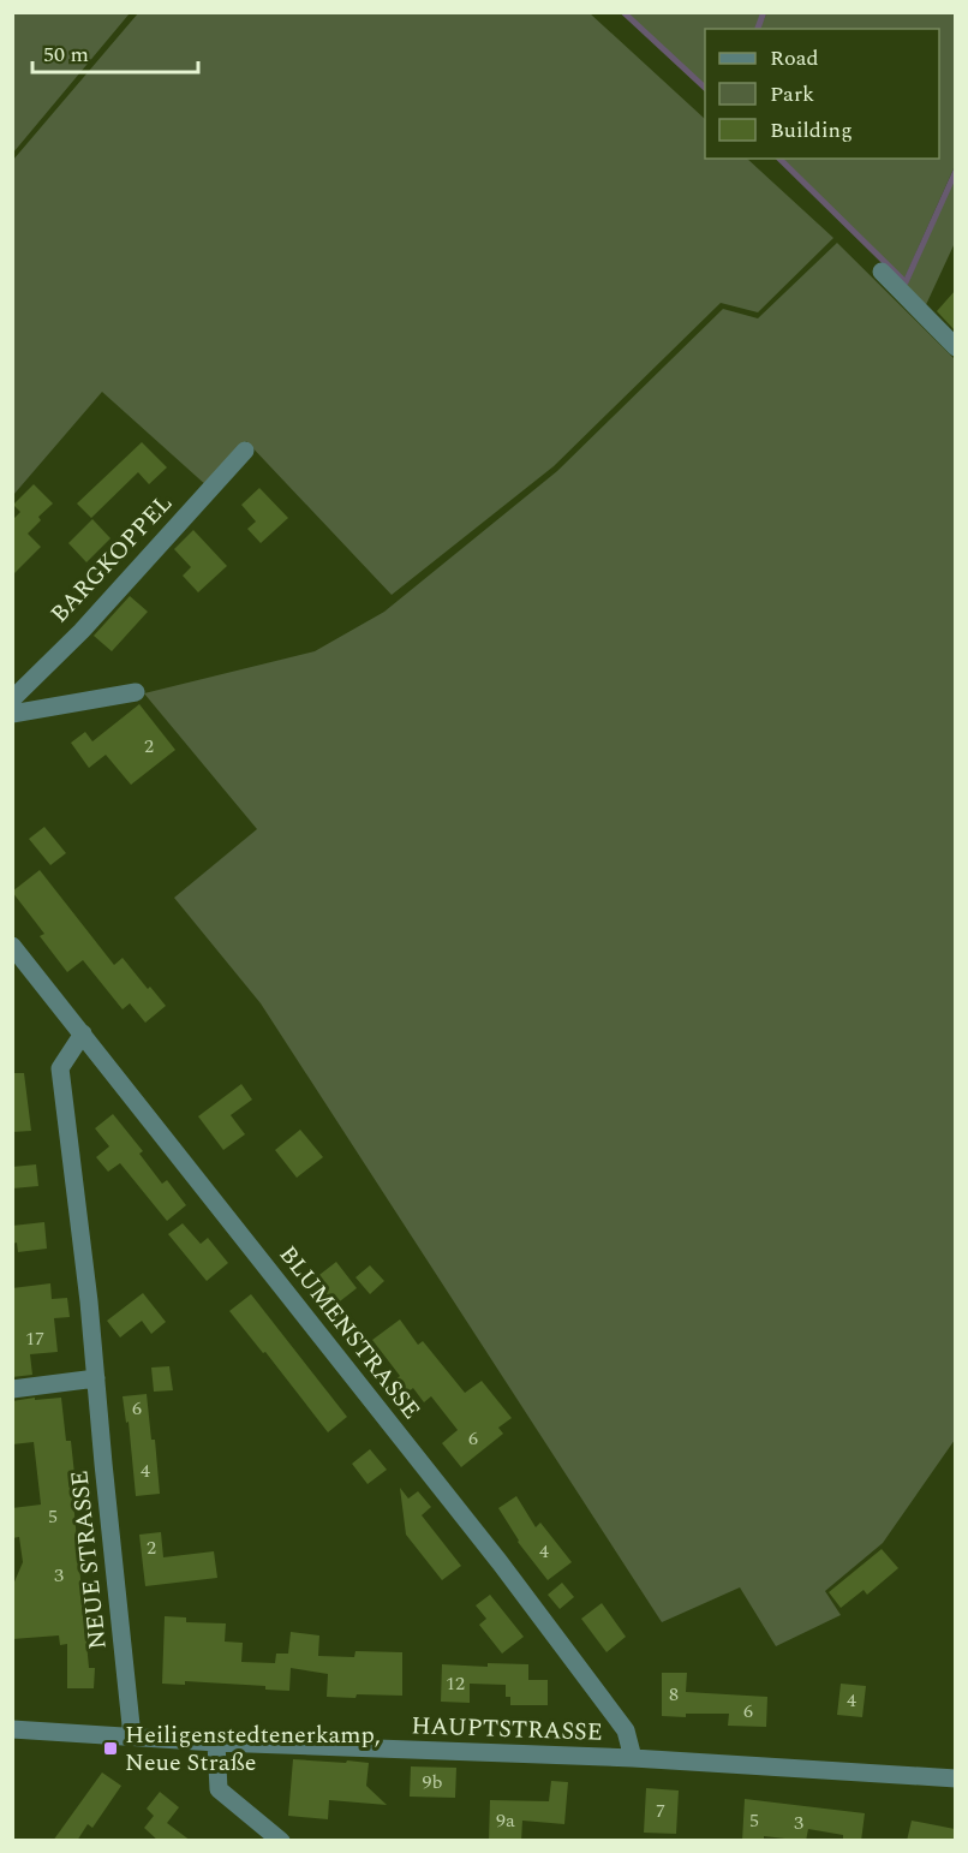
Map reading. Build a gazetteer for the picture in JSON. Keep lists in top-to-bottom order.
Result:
{
  "streets": {
    "street": [
      "BARGKOPPEL",
      "BLUMENSTRASSE",
      "NEUE STRASSE",
      "HAUPTSTRASSE"
    ]
  },
  "crossings": [
    ["BLUMENSTRASSE", "NEUE STRASSE"],
    ["BLUMENSTRASSE", "HAUPTSTRASSE"],
    ["NEUE STRASSE", "HAUPTSTRASSE"]
  ],
  "places": {
    "transit": ["Heiligenstedtenerkamp, Neue Straße"]
  },
  "house_numbers": [
    "2",
    "17",
    "6",
    "6",
    "4",
    "5",
    "2",
    "4",
    "3",
    "12",
    "8",
    "4",
    "6",
    "9b",
    "7",
    "9a",
    "5",
    "3"
  ],
  "legend": ["Road", "Park", "Building"],
  "scale_bar": "50 m"
}
